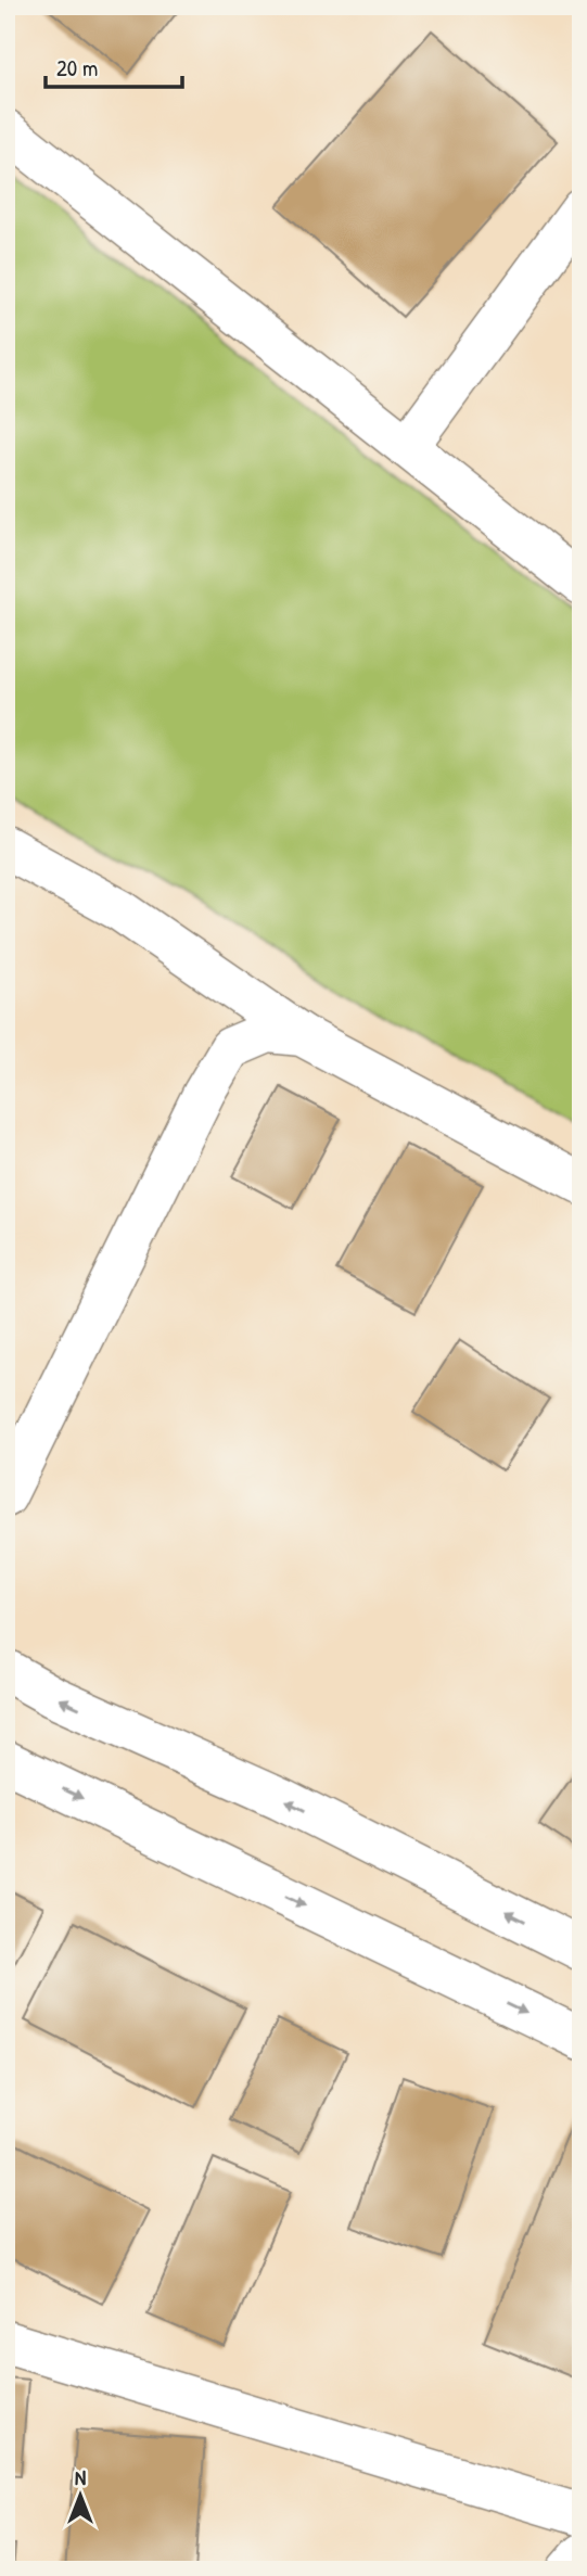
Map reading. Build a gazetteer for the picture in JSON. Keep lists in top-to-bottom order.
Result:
{
  "scale_bar": "20 m",
  "north": "top"
}
